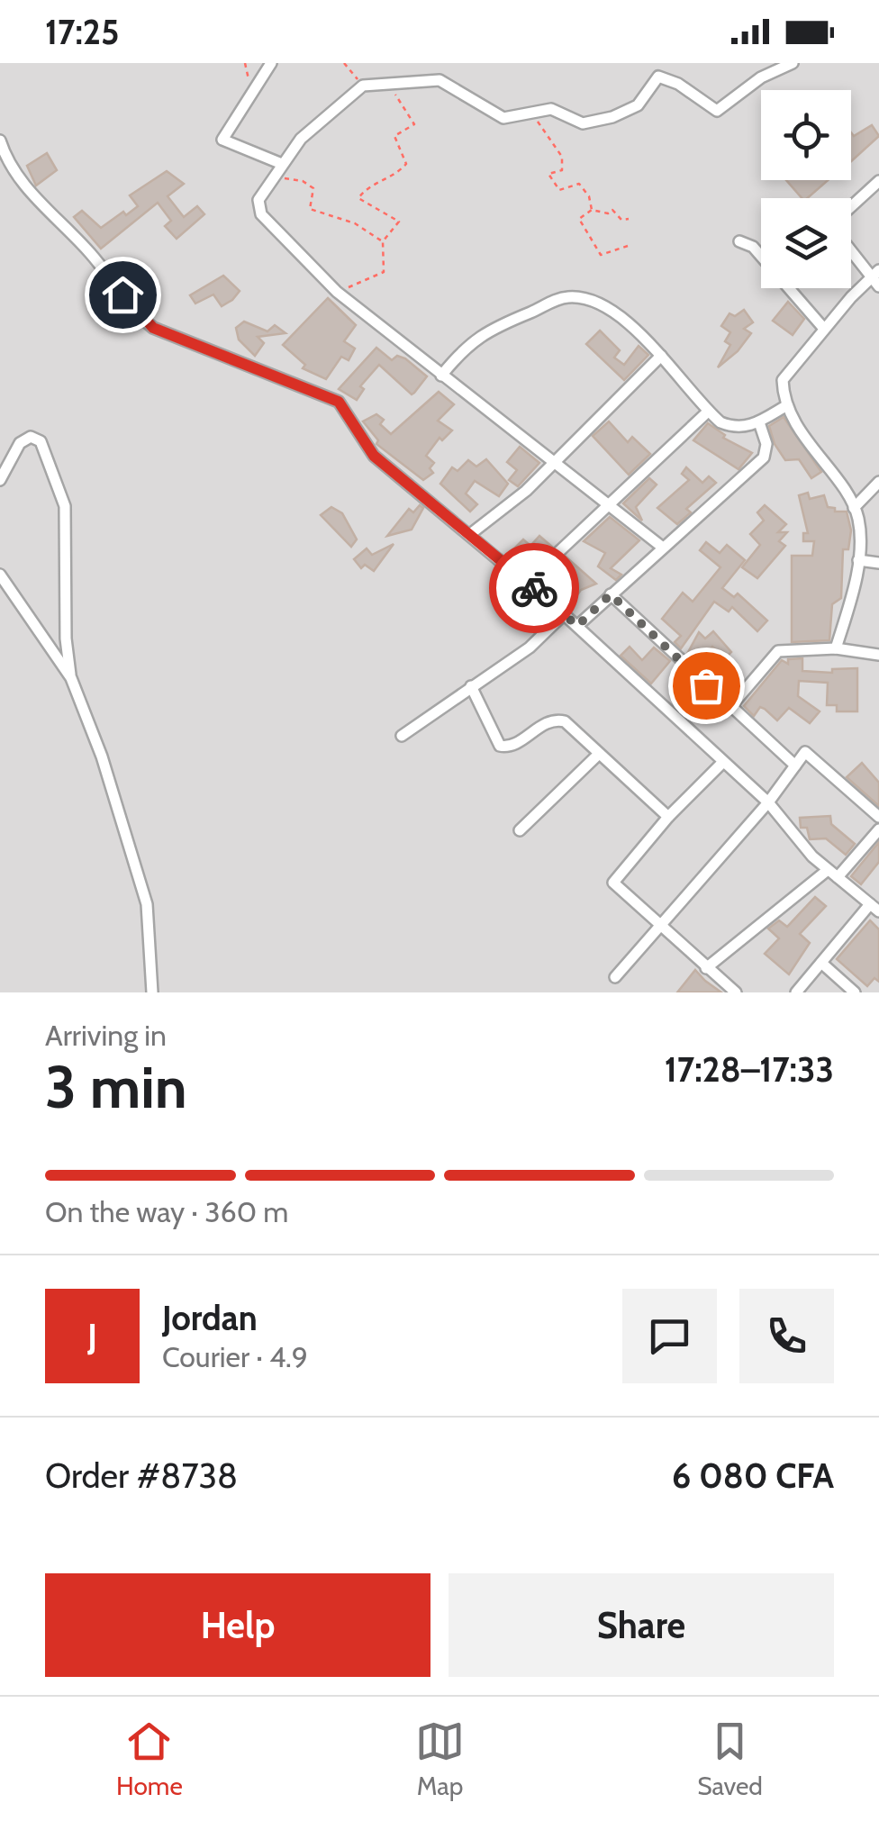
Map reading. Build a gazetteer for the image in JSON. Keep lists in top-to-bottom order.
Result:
{
  "page": {
    "status": "17:25",
    "heading": ["3 min", "Arriving in", "17:28–17:33"],
    "panel": [
      "Jordan",
      "Courier · 4.9",
      "Order #8738",
      "6 080 CFA"
    ],
    "bar": "On the way · 360 m",
    "round": "J",
    "buttons": ["Help", "Share"],
    "tabs": ["Home", "Map", "Saved"]
  }
}
